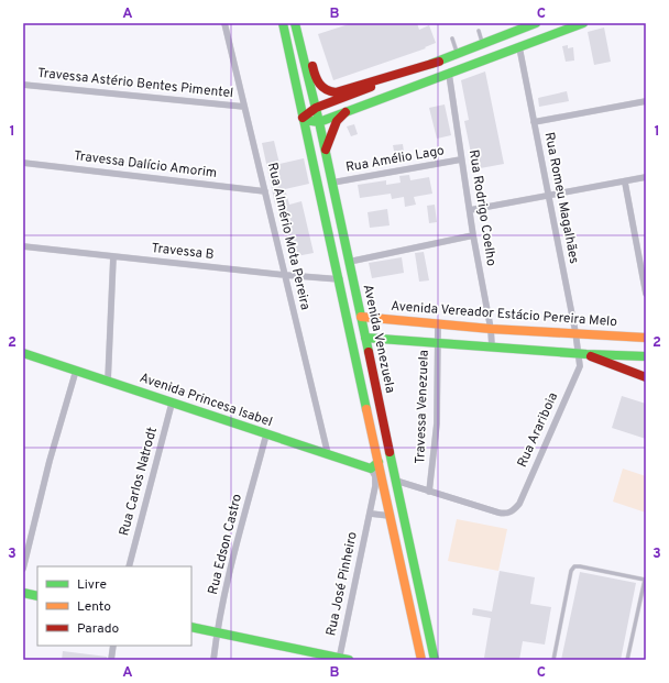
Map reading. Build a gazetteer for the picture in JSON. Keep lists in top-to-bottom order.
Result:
{
  "streets": {
    "main road": ["Avenida Vereador Estácio Pereira Melo", "Avenida Venezuela", "Avenida Princesa Isabel"],
    "street": [
      "Travessa Astério Bentes Pimentel",
      "Rua Amélio Lago",
      "Travessa Dalício Amorim",
      "Rua Romeu Magalhães",
      "Rua Rodrigo Coelho",
      "Rua Almério Mota Pereira",
      "Travessa B",
      "Travessa Venezuela",
      "Rua Arariboia",
      "Rua Carlos Natrodt",
      "Rua Edson Castro",
      "Rua José Pinheiro"
    ]
  },
  "crossings": [
    ["Travessa Astério Bentes Pimentel", "Rua Almério Mota Pereira"],
    ["Rua Amélio Lago", "Rua Rodrigo Coelho"],
    ["Rua Amélio Lago", "Avenida Venezuela"],
    ["Travessa Dalício Amorim", "Rua Almério Mota Pereira"],
    ["Rua Romeu Magalhães", "Avenida Vereador Estácio Pereira Melo"],
    ["Rua Romeu Magalhães", "Rua Arariboia"],
    ["Rua Rodrigo Coelho", "Avenida Vereador Estácio Pereira Melo"],
    ["Rua Almério Mota Pereira", "Travessa B"],
    ["Rua Almério Mota Pereira", "Avenida Princesa Isabel"],
    ["Travessa B", "Avenida Venezuela"],
    ["Avenida Vereador Estácio Pereira Melo", "Avenida Venezuela"],
    ["Avenida Vereador Estácio Pereira Melo", "Travessa Venezuela"],
    ["Avenida Princesa Isabel", "Rua Carlos Natrodt"],
    ["Avenida Princesa Isabel", "Rua Edson Castro"],
    ["Avenida Princesa Isabel", "Rua José Pinheiro"],
    ["Travessa Venezuela", "Rua Arariboia"]
  ],
  "legend": ["Livre", "Lento", "Parado"],
  "grid": {
    "columns": ["A", "B", "C"],
    "rows": ["1", "2", "3"]
  }
}
